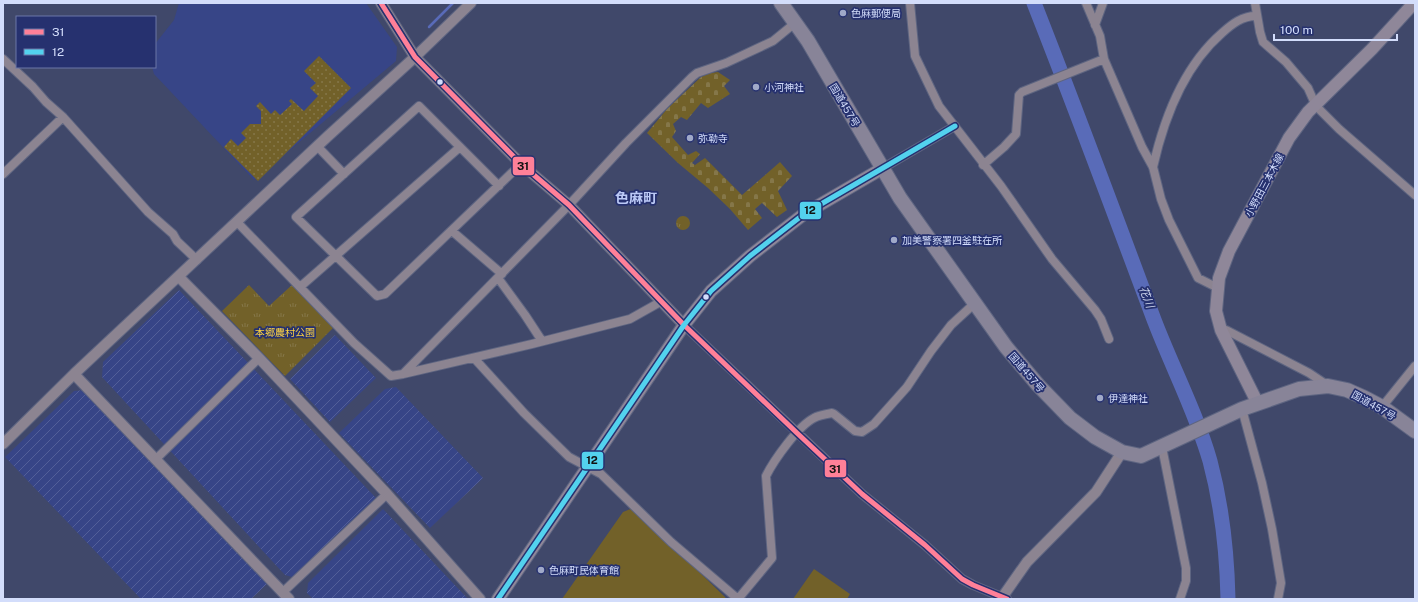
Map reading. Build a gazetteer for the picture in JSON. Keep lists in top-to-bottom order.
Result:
{
  "streets": {
    "highway": ["国道457号"],
    "main road": ["小野田三本木線"]
  },
  "crossings": [
    ["国道457号", "小野田三本木線"]
  ],
  "districts": ["色麻町"],
  "water": ["花川"],
  "parks": ["本郷農村公園"],
  "places": [
    "色麻郵便局",
    "小河神社",
    "弥勒寺",
    "加美警察署四釜駐在所",
    "伊達神社",
    "色麻町民体育館"
  ],
  "lines": ["transit line 31", "transit line 12"],
  "legend": ["31", "12"],
  "scale_bar": "100 m"
}
